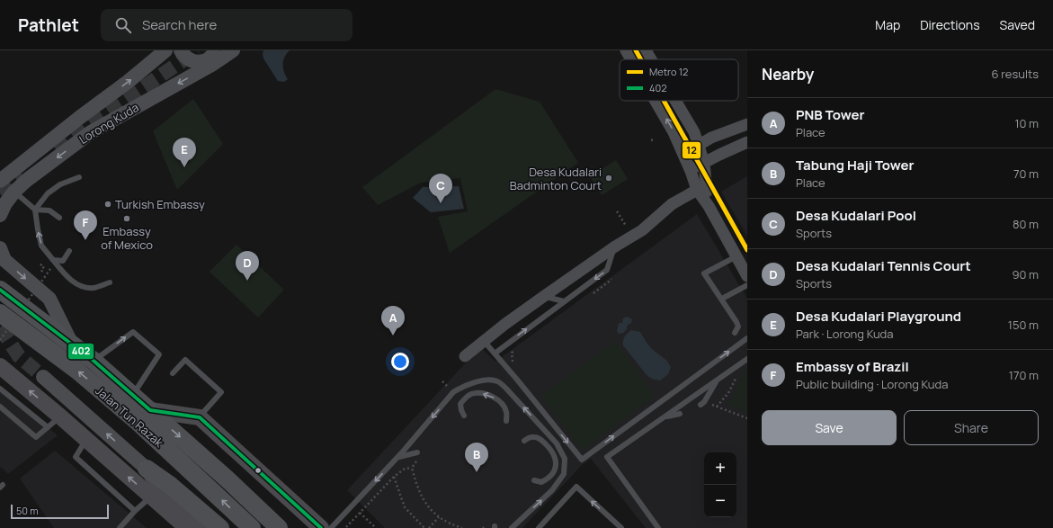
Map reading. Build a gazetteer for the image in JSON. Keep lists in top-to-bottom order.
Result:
{
  "streets": {
    "main road": ["Jalan Tun Razak"],
    "street": ["Lorong Kuda"]
  },
  "places": ["Desa Kudalari Badminton Court", "Turkish Embassy", "Embassy of Mexico"],
  "lines": ["metro line 12", "transit line 402"],
  "legend": ["Metro 12", "402"],
  "scale_bar": "50 m",
  "page": {
    "header": "Pathlet",
    "search": "Search here",
    "nav": ["Map", "Directions", "Saved"],
    "heading": ["Nearby", "6 results"],
    "list": [
      {
        "mark": "A",
        "name": "PNB Tower",
        "note": "Place",
        "value": "10 m"
      },
      {
        "mark": "B",
        "name": "Tabung Haji Tower",
        "note": "Place",
        "value": "70 m"
      },
      {
        "mark": "C",
        "name": "Desa Kudalari Pool",
        "note": "Sports",
        "value": "80 m"
      },
      {
        "mark": "D",
        "name": "Desa Kudalari Tennis Court",
        "note": "Sports",
        "value": "90 m"
      },
      {
        "mark": "E",
        "name": "Desa Kudalari Playground",
        "note": "Park · Lorong Kuda",
        "value": "150 m"
      },
      {
        "mark": "F",
        "name": "Embassy of Brazil",
        "note": "Public building · Lorong Kuda",
        "value": "170 m"
      }
    ],
    "pins": [
      "E",
      "C",
      "F",
      "D",
      "A",
      "B"
    ],
    "buttons": ["Save", "Share"],
    "map_buttons": ["+", "−"],
    "scale": "50 m"
  }
}
